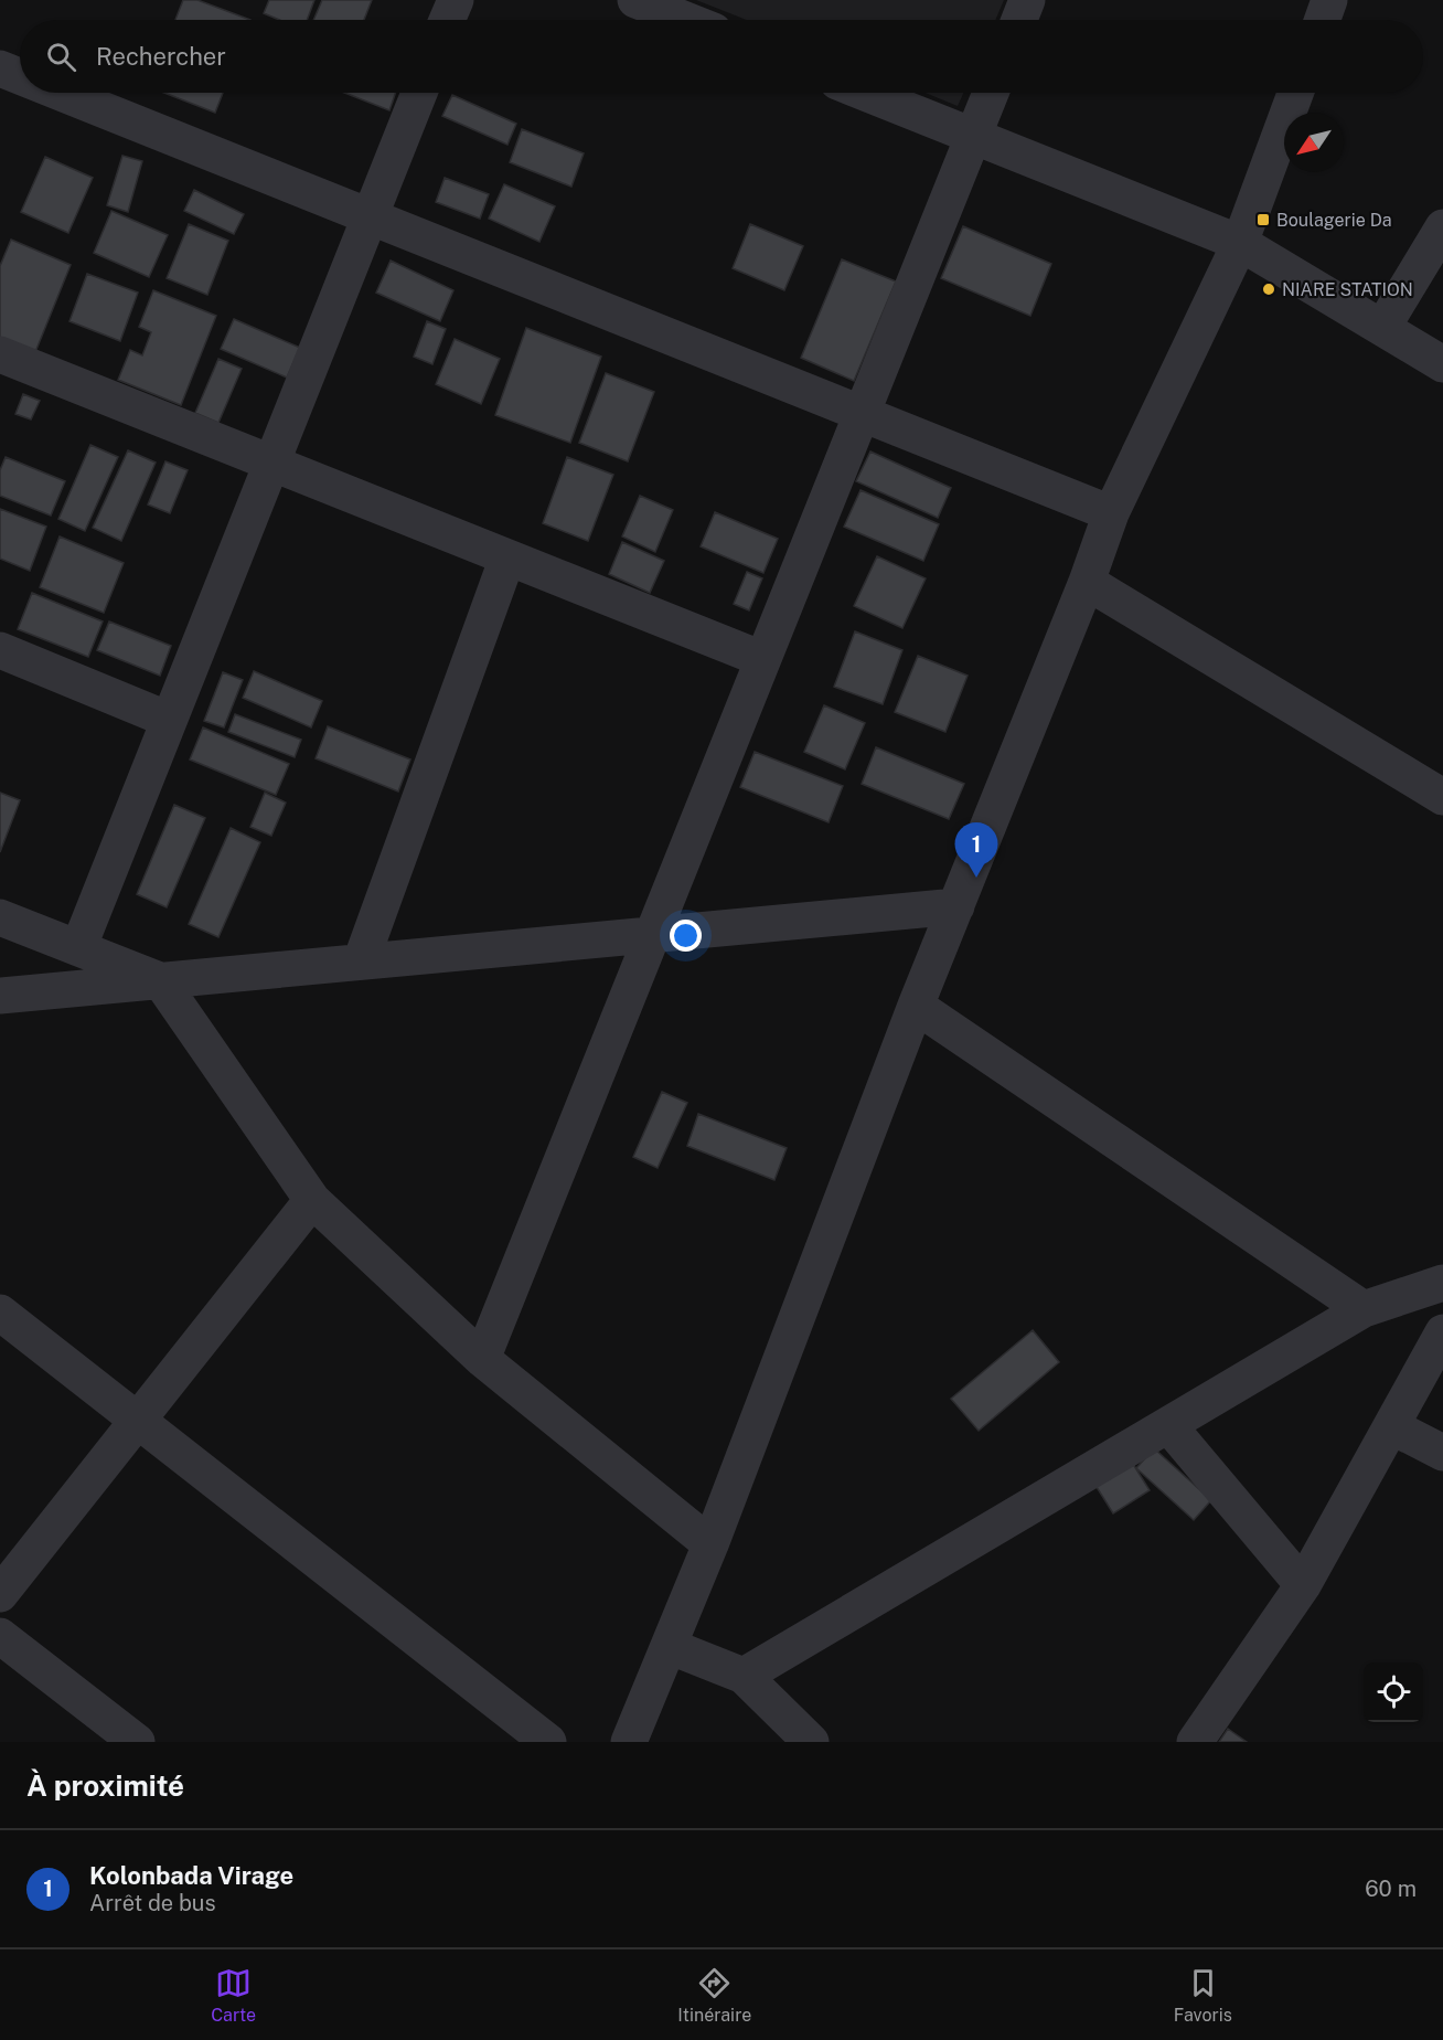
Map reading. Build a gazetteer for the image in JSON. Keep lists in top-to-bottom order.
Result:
{
  "places": {
    "transit": ["Boulagerie Da"],
    "other": ["NIARE STATION"]
  },
  "north": "bottom left",
  "page": {
    "search": "Rechercher",
    "pins": "1",
    "heading": "À proximité",
    "list": [
      {
        "mark": "1",
        "name": "Kolonbada Virage",
        "note": "Arrêt de bus",
        "value": "60 m"
      }
    ],
    "nav": ["Carte", "Itinéraire", "Favoris"]
  }
}
